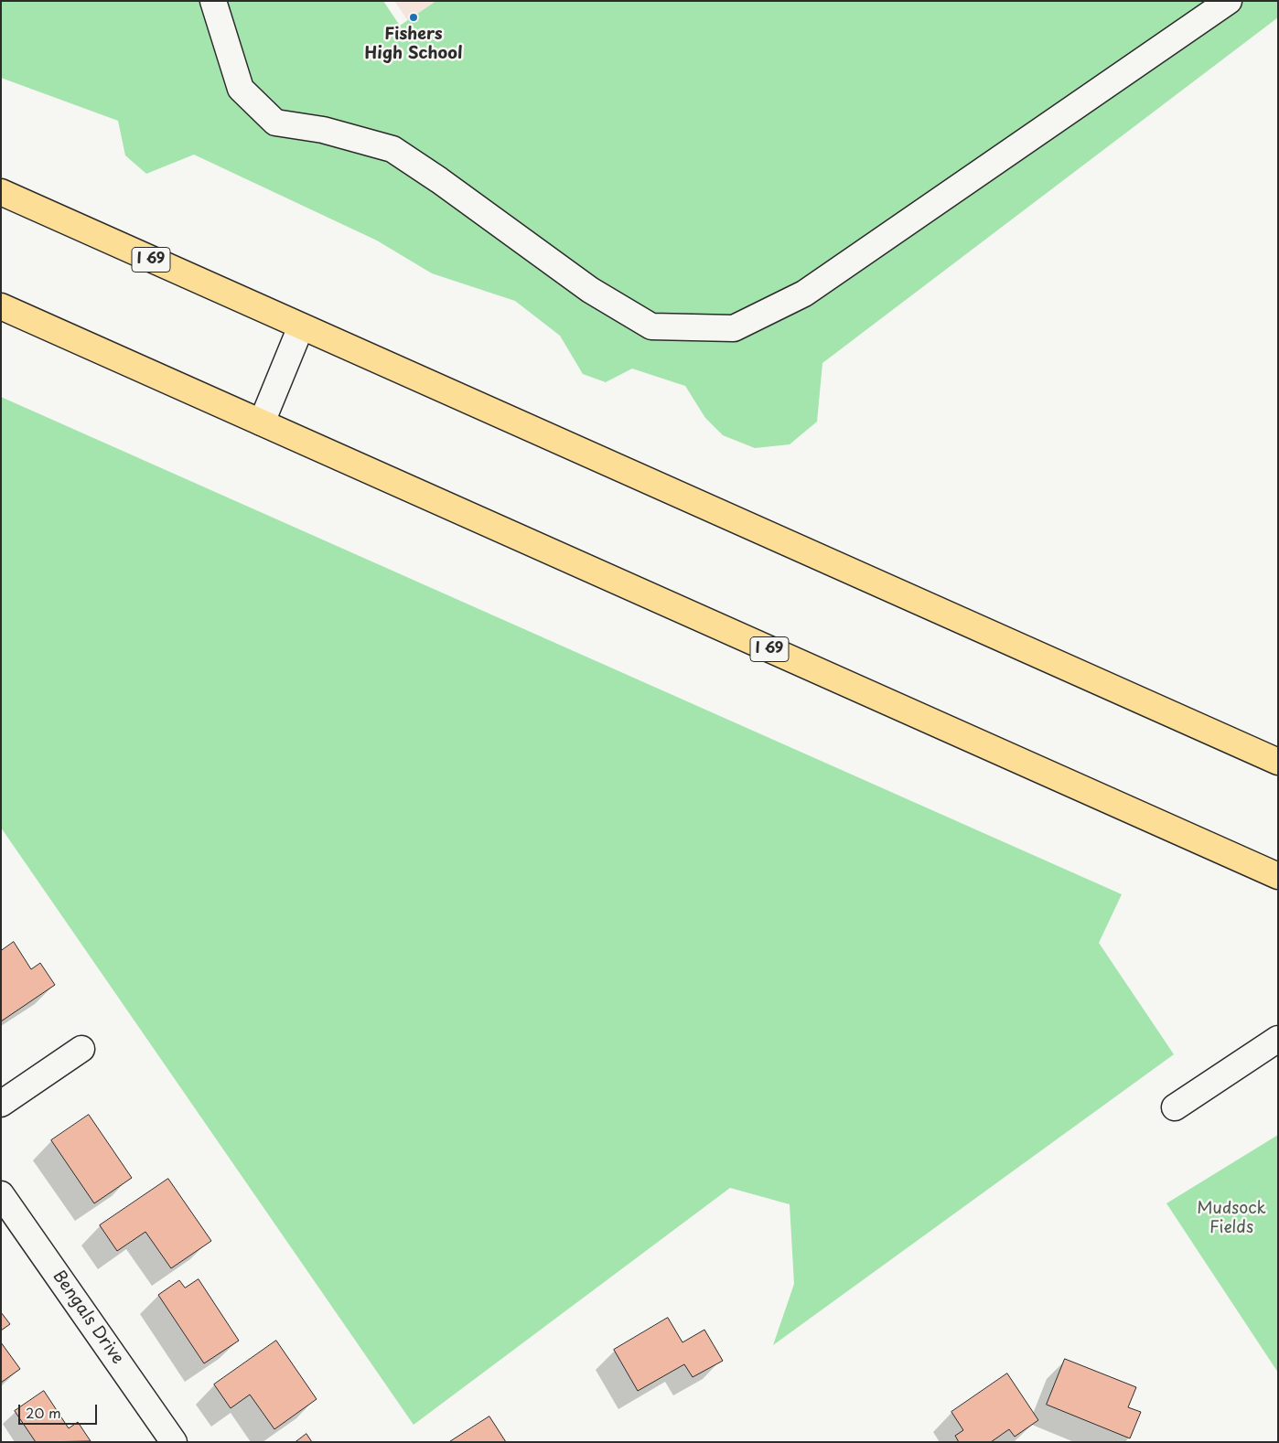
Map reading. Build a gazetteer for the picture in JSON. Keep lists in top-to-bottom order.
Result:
{
  "streets": {
    "highway": ["I 69"],
    "street": ["Bengals Drive"]
  },
  "parks": ["Mudsock Fields"],
  "places": ["Fishers High School"],
  "scale_bar": "20 m"
}
